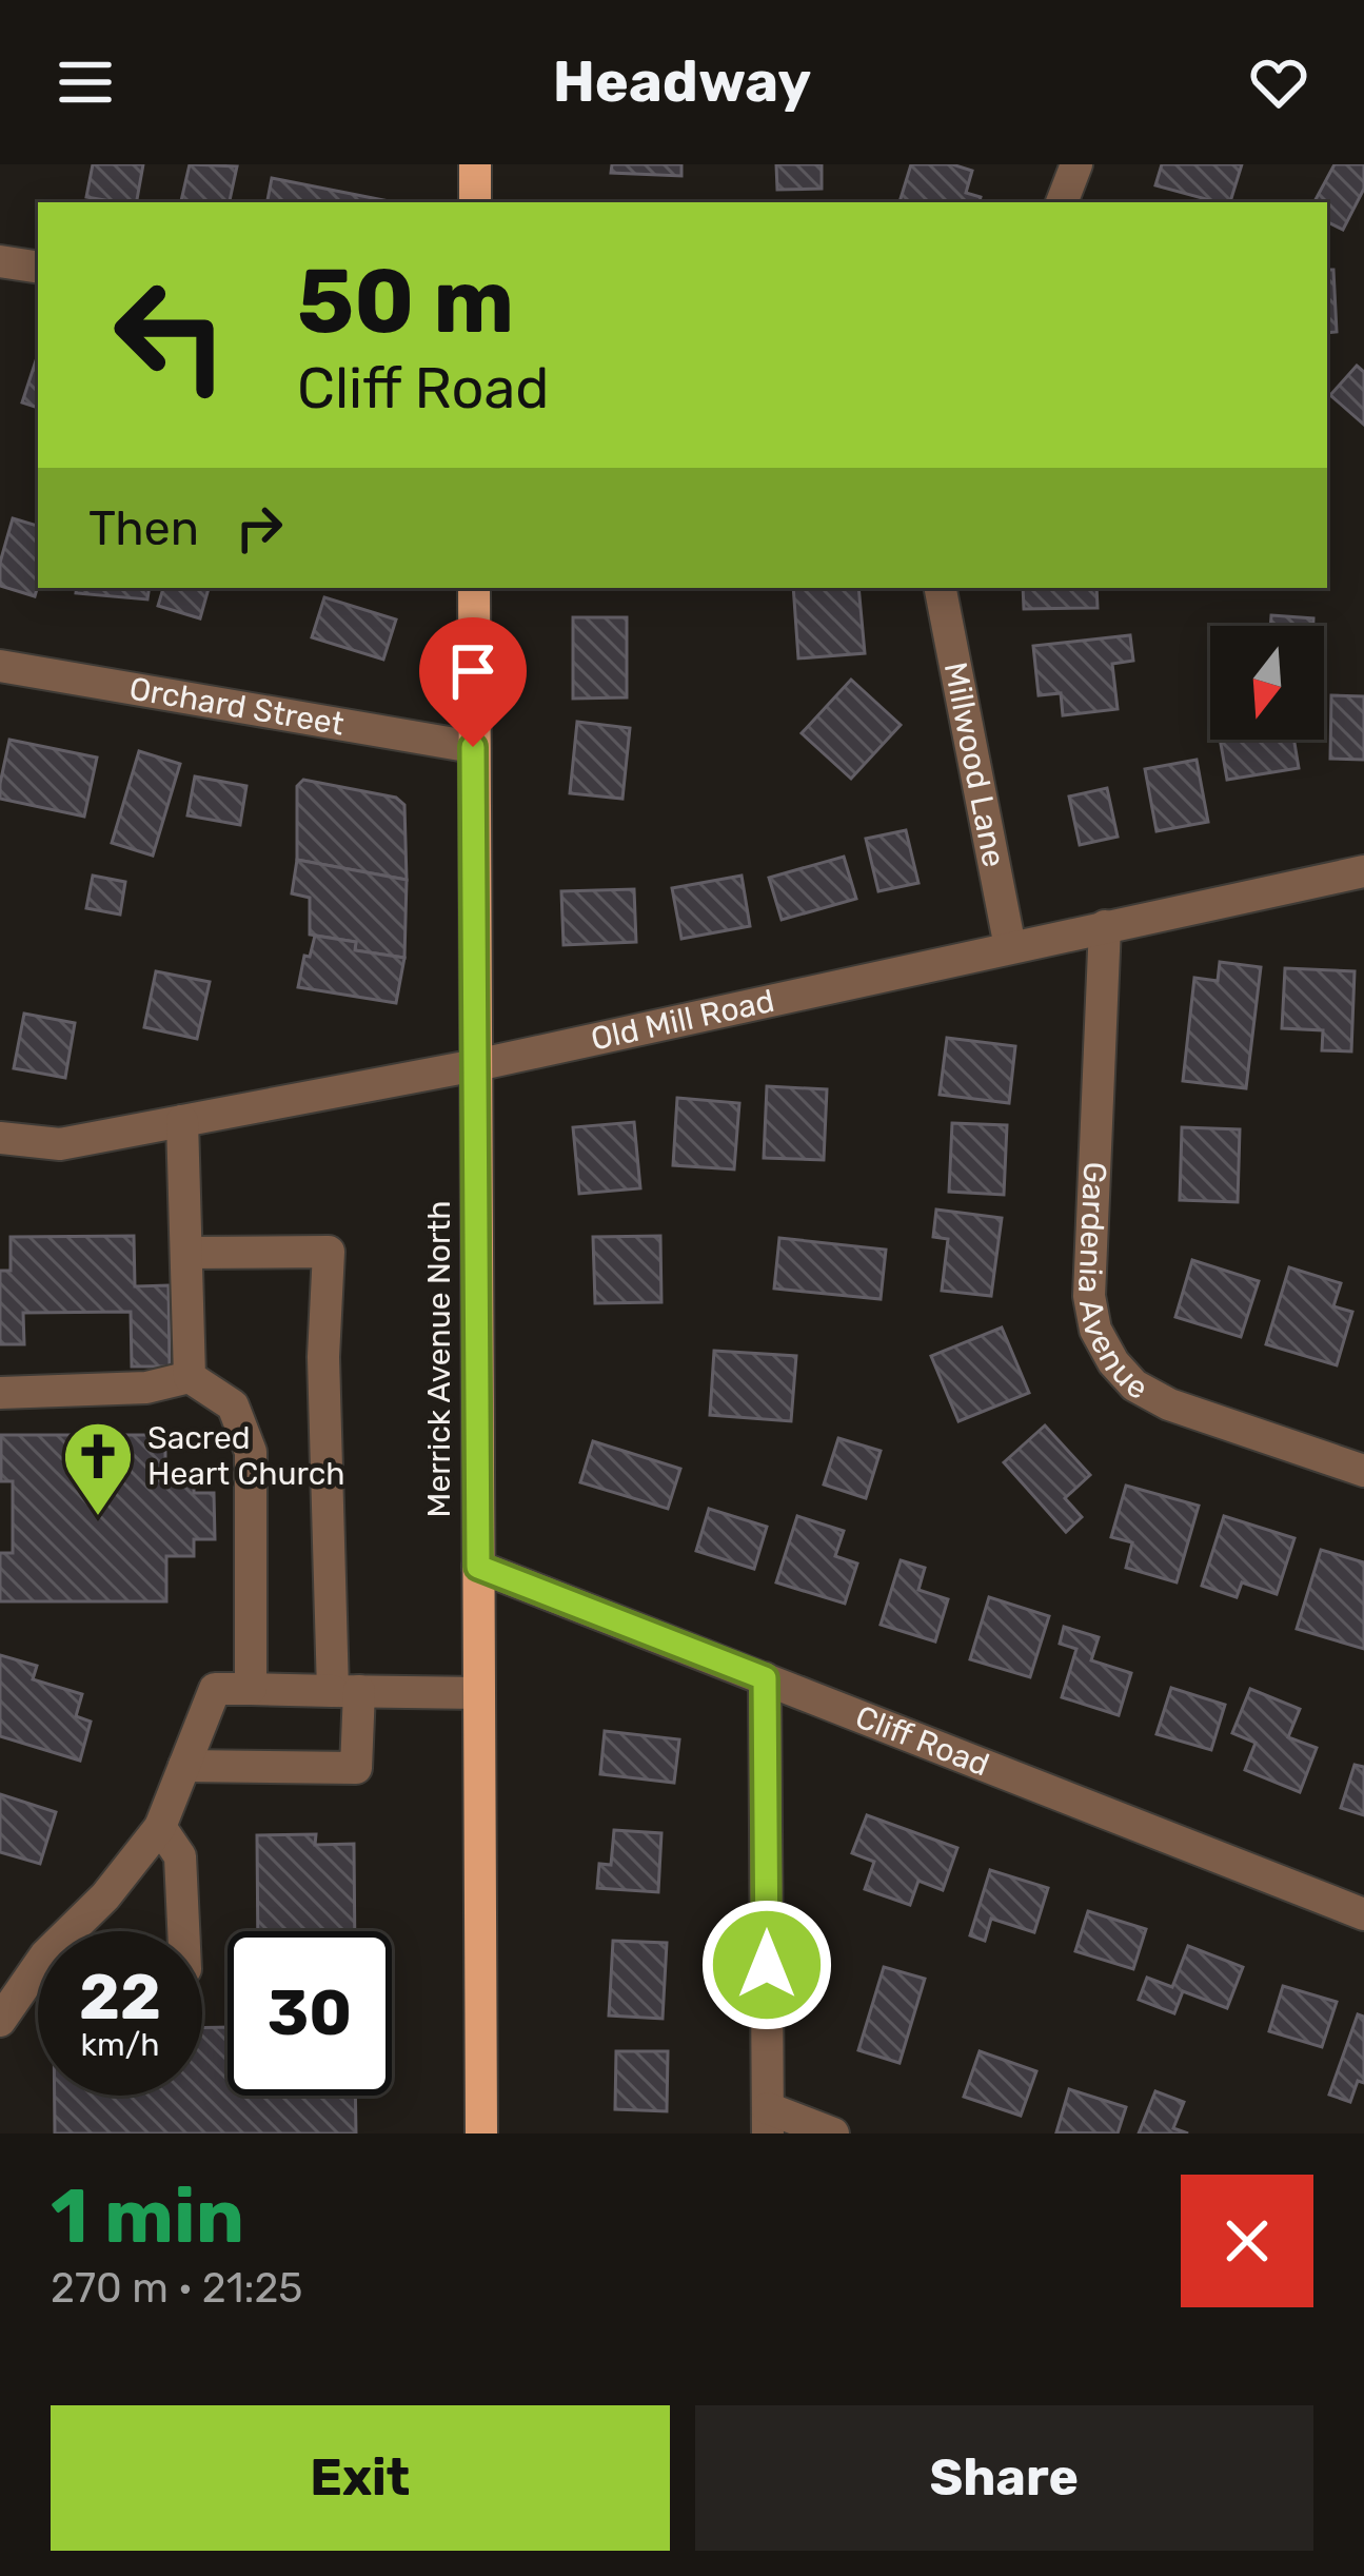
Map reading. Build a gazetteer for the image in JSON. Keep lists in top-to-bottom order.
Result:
{
  "streets": {
    "main road": ["Merrick Avenue North"],
    "street": [
      "Orchard Street",
      "Millwood Lane",
      "Old Mill Road",
      "Gardenia Avenue",
      "Cliff Road"
    ]
  },
  "crossings": [
    ["Orchard Street", "Merrick Avenue North"],
    ["Millwood Lane", "Old Mill Road"],
    ["Old Mill Road", "Gardenia Avenue"],
    ["Old Mill Road", "Merrick Avenue North"],
    ["Merrick Avenue North", "Cliff Road"]
  ],
  "places": {
    "church": ["Sacred Heart Church"]
  },
  "north": "bottom",
  "page": {
    "header": "Headway",
    "turn": ["50 m", "Cliff Road"],
    "then": "Then",
    "speed": "22 km/h",
    "limit": "30",
    "heading": ["1 min", "270 m · 21:25"],
    "buttons": ["Exit", "Share"]
  }
}
